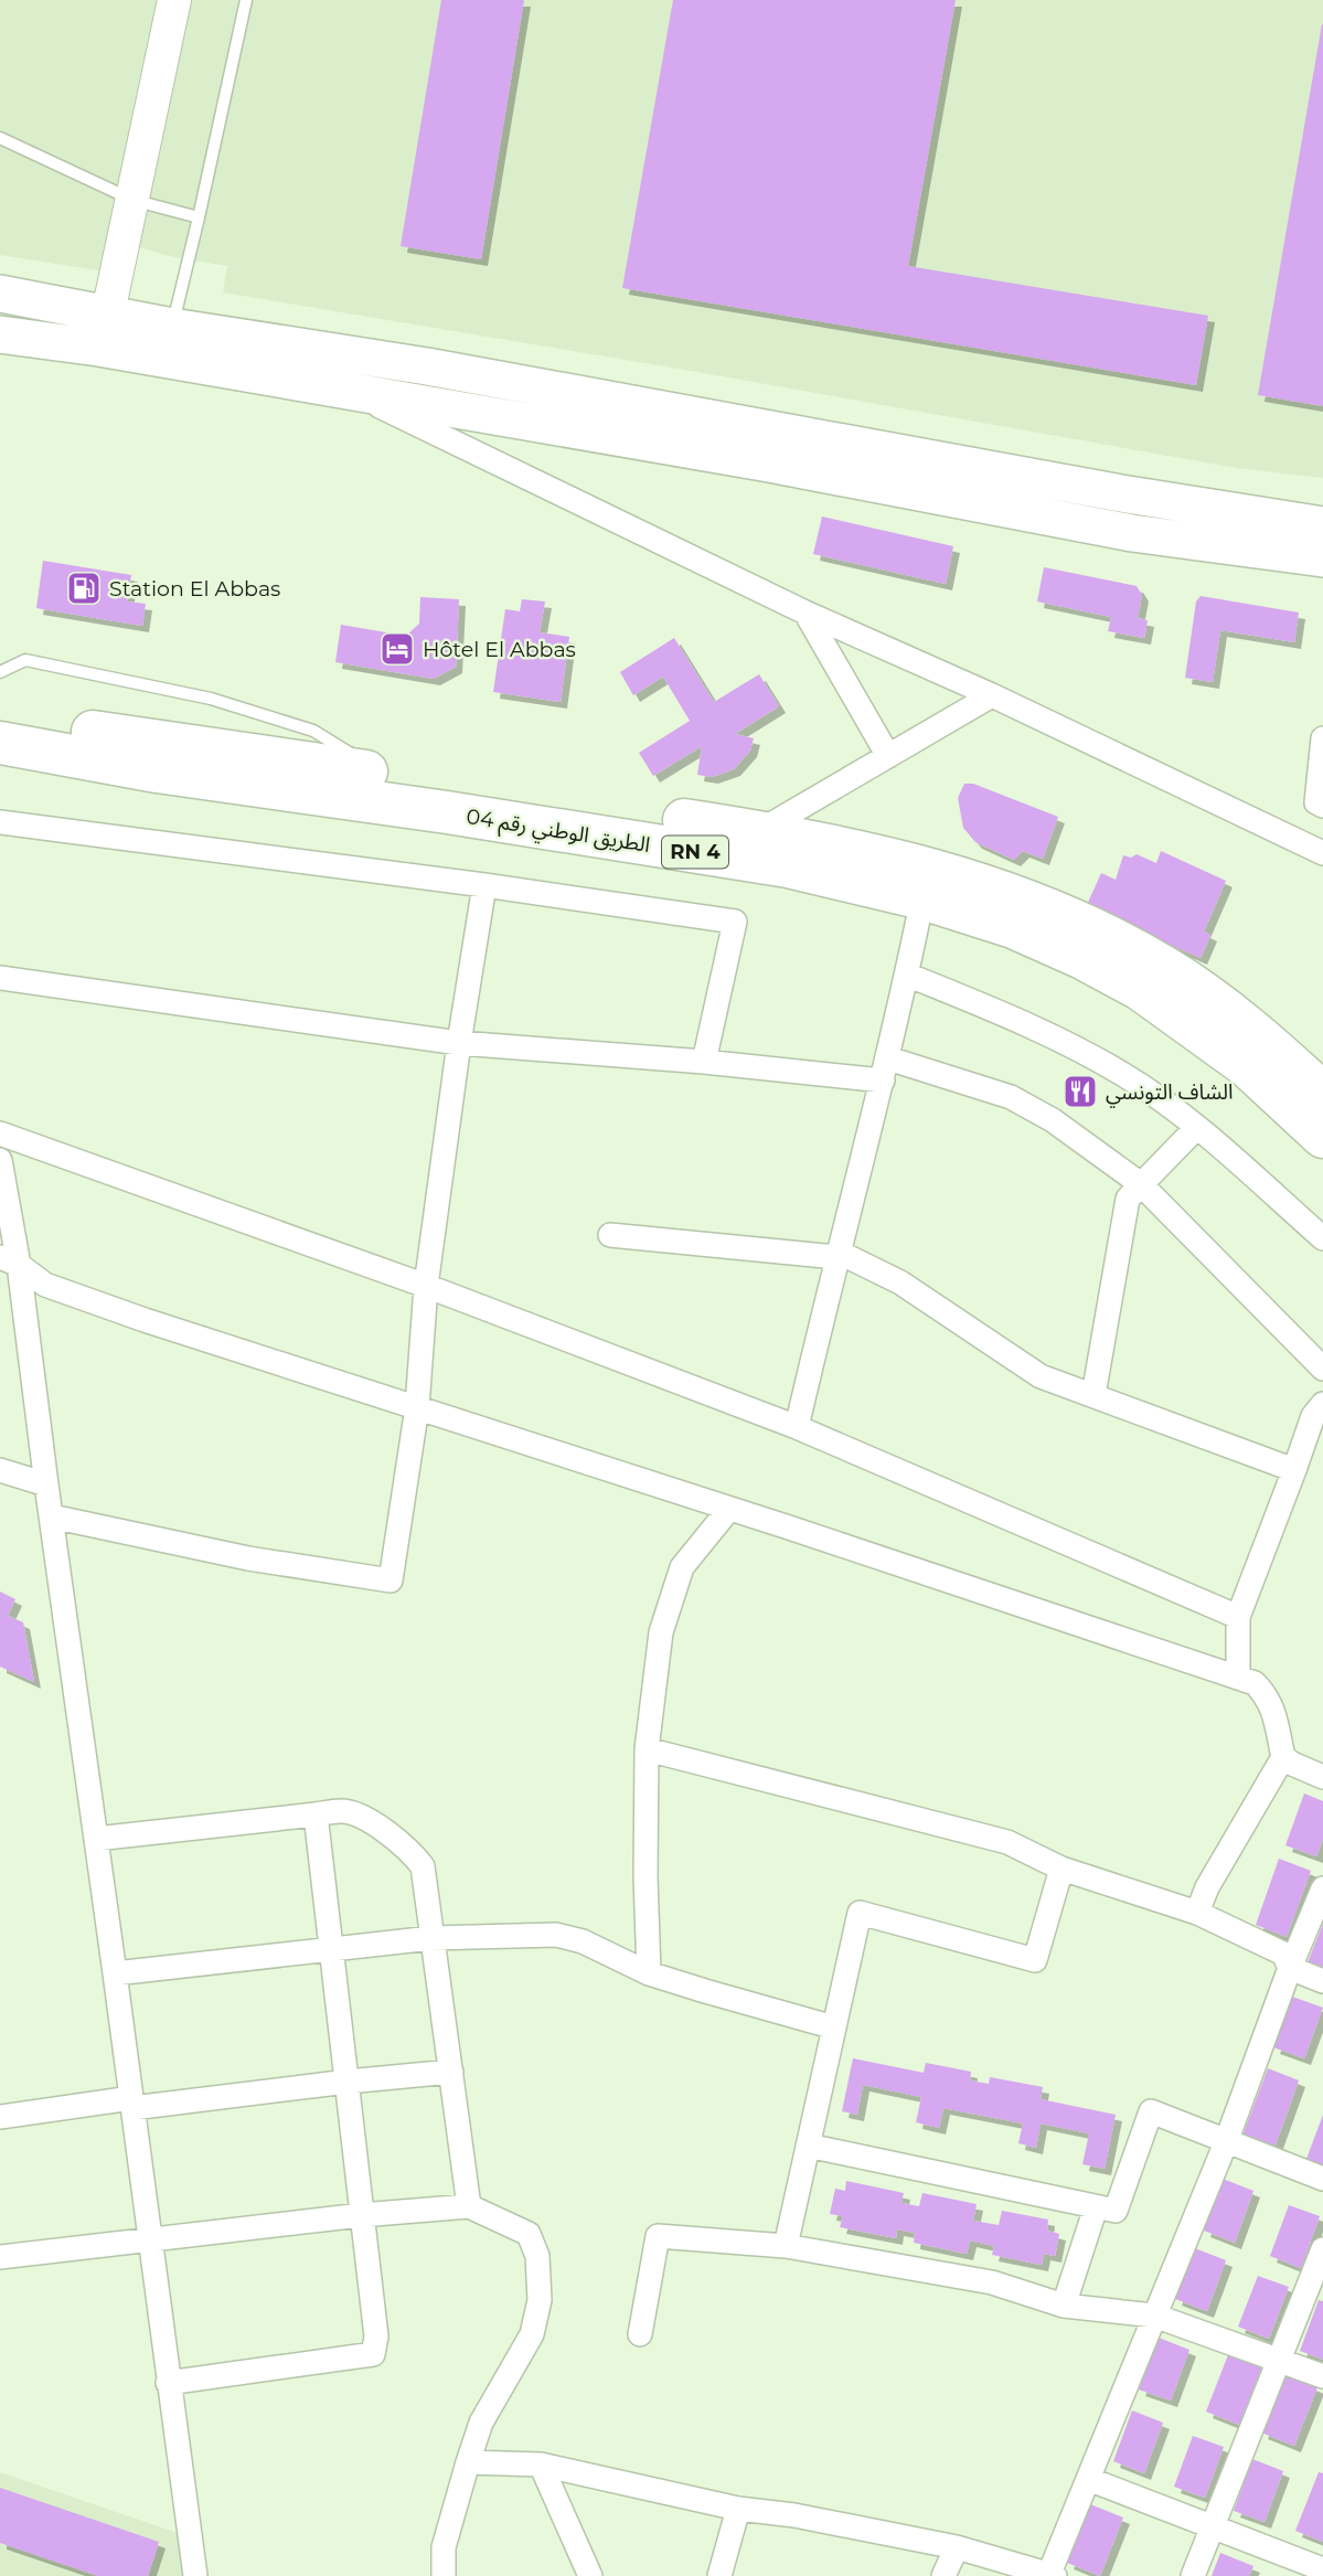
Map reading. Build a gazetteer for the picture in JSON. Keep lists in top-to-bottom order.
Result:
{
  "streets": {
    "highway": ["الطريق الوطني رقم 04", "RN 4"]
  },
  "places": {
    "fuel station": ["Station El Abbas"],
    "hotel": ["Hôtel El Abbas"],
    "restaurant": ["الشاف التونسي"]
  }
}
